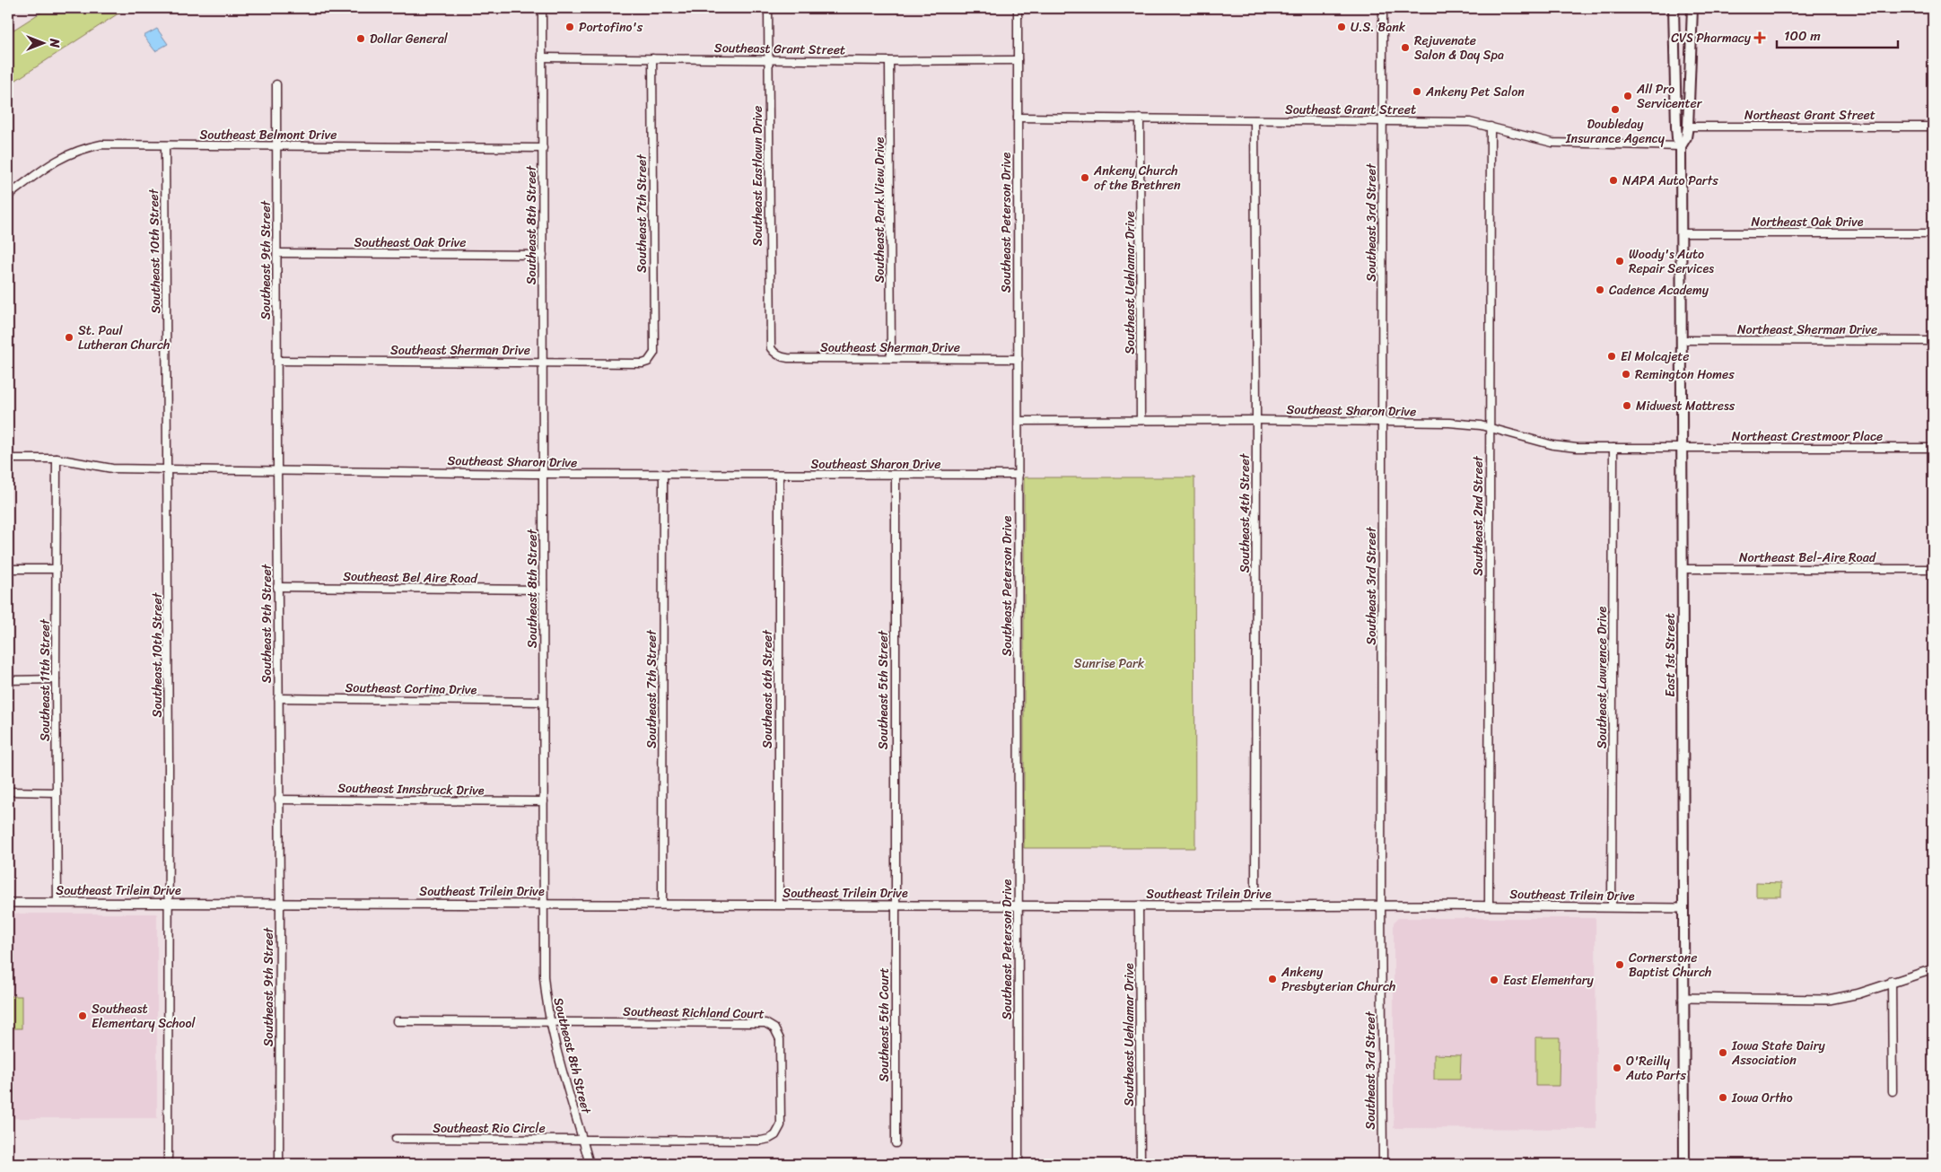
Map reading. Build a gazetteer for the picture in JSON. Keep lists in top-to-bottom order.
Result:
{
  "streets": {
    "main road": ["East 1st Street"],
    "street": [
      "Southeast Grant Street",
      "Northeast Grant Street",
      "Southeast Belmont Drive",
      "Southeast Eastlawn Drive",
      "Southeast Park View Drive",
      "Southeast 7th Street",
      "Northeast Oak Drive",
      "Southeast Peterson Drive",
      "Southeast 3rd Street",
      "Southeast 8th Street",
      "Southeast Oak Drive",
      "Southeast 10th Street",
      "Southeast 9th Street",
      "Southeast Uehlamar Drive",
      "Northeast Sherman Drive",
      "Southeast Sherman Drive",
      "Southeast Sharon Drive",
      "Northeast Crestmoor Place",
      "Southeast 4th Street",
      "Southeast 2nd Street",
      "Northeast Bel-Aire Road",
      "Southeast Bel Aire Road",
      "Southeast Lawrence Drive",
      "Southeast 11th Street",
      "Southeast Cortina Drive",
      "Southeast 6th Street",
      "Southeast 5th Street",
      "Southeast Innsbruck Drive",
      "Southeast Trilein Drive",
      "Southeast Richland Court",
      "Southeast 5th Court",
      "Southeast Rio Circle"
    ]
  },
  "crossings": [
    ["Southeast Grant Street", "Southeast Eastlawn Drive"],
    ["Southeast Grant Street", "Southeast Park View Drive"],
    ["Southeast Grant Street", "Southeast 7th Street"],
    ["Southeast Grant Street", "Southeast Peterson Drive"],
    ["Southeast Grant Street", "Southeast 3rd Street"],
    ["Southeast Grant Street", "Southeast 8th Street"],
    ["Southeast Grant Street", "Southeast Uehlamar Drive"],
    ["Southeast Grant Street", "Southeast 4th Street"],
    ["Southeast Grant Street", "Southeast 2nd Street"],
    ["Southeast Grant Street", "East 1st Street"],
    ["Northeast Grant Street", "East 1st Street"],
    ["Southeast Belmont Drive", "Southeast 8th Street"],
    ["Southeast Belmont Drive", "Southeast 10th Street"],
    ["Southeast Belmont Drive", "Southeast 9th Street"],
    ["Southeast Eastlawn Drive", "Southeast Sherman Drive"],
    ["Southeast Park View Drive", "Southeast Sherman Drive"],
    ["Southeast 7th Street", "Southeast Sherman Drive"],
    ["Southeast 7th Street", "Southeast Sharon Drive"],
    ["Southeast 7th Street", "Southeast Trilein Drive"],
    ["Northeast Oak Drive", "East 1st Street"],
    ["Southeast Peterson Drive", "Southeast Sherman Drive"],
    ["Southeast Peterson Drive", "Southeast Sharon Drive"],
    ["Southeast Peterson Drive", "Southeast Trilein Drive"],
    ["Southeast 3rd Street", "Southeast Sharon Drive"],
    ["Southeast 3rd Street", "Southeast Trilein Drive"],
    ["Southeast 8th Street", "Southeast Oak Drive"],
    ["Southeast 8th Street", "Southeast Sherman Drive"],
    ["Southeast 8th Street", "Southeast Sharon Drive"],
    ["Southeast 8th Street", "Southeast Bel Aire Road"],
    ["Southeast 8th Street", "Southeast Cortina Drive"],
    ["Southeast 8th Street", "Southeast Innsbruck Drive"],
    ["Southeast 8th Street", "Southeast Trilein Drive"],
    ["Southeast 8th Street", "Southeast Richland Court"],
    ["Southeast 8th Street", "Southeast Rio Circle"],
    ["Southeast Oak Drive", "Southeast 9th Street"],
    ["Southeast 10th Street", "Southeast Sharon Drive"],
    ["Southeast 10th Street", "Southeast Trilein Drive"],
    ["Southeast 9th Street", "Southeast Sherman Drive"],
    ["Southeast 9th Street", "Southeast Sharon Drive"],
    ["Southeast 9th Street", "Southeast Bel Aire Road"],
    ["Southeast 9th Street", "Southeast Cortina Drive"],
    ["Southeast 9th Street", "Southeast Innsbruck Drive"],
    ["Southeast 9th Street", "Southeast Trilein Drive"],
    ["Southeast Uehlamar Drive", "Southeast Sharon Drive"],
    ["Southeast Uehlamar Drive", "Southeast Trilein Drive"],
    ["Northeast Sherman Drive", "East 1st Street"],
    ["Southeast Sharon Drive", "Northeast Crestmoor Place"],
    ["Southeast Sharon Drive", "Southeast 4th Street"],
    ["Southeast Sharon Drive", "Southeast 2nd Street"],
    ["Southeast Sharon Drive", "East 1st Street"],
    ["Southeast Sharon Drive", "Southeast Lawrence Drive"],
    ["Southeast Sharon Drive", "Southeast 11th Street"],
    ["Southeast Sharon Drive", "Southeast 6th Street"],
    ["Southeast Sharon Drive", "Southeast 5th Street"],
    ["Northeast Crestmoor Place", "East 1st Street"],
    ["Southeast 4th Street", "Southeast Trilein Drive"],
    ["Southeast 2nd Street", "Southeast Trilein Drive"],
    ["Northeast Bel-Aire Road", "East 1st Street"],
    ["East 1st Street", "Southeast Trilein Drive"],
    ["Southeast Lawrence Drive", "Southeast Trilein Drive"],
    ["Southeast 11th Street", "Southeast Trilein Drive"],
    ["Southeast 6th Street", "Southeast Trilein Drive"],
    ["Southeast 5th Street", "Southeast Trilein Drive"],
    ["Southeast 5th Street", "Southeast 5th Court"],
    ["Southeast Trilein Drive", "Southeast 5th Court"],
    ["Southeast Richland Court", "Southeast Rio Circle"]
  ],
  "parks": ["Sunrise Park"],
  "places": {
    "other": [
      "Portofino's",
      "U.S. Bank",
      "Dollar General",
      "Rejuvenate Salon & Day Spa",
      "Ankeny Pet Salon",
      "All Pro Servicenter",
      "Doubleday Insurance Agency",
      "Ankeny Church of the Brethren",
      "NAPA Auto Parts",
      "Woody's Auto Repair Services",
      "Cadence Academy",
      "St. Paul Lutheran Church",
      "El Molcajete",
      "Remington Homes",
      "Midwest Mattress",
      "Cornerstone Baptist Church",
      "Ankeny Presbyterian Church",
      "East Elementary",
      "Southeast Elementary School",
      "Iowa State Dairy Association",
      "O'Reilly Auto Parts",
      "Iowa Ortho"
    ],
    "health": ["CVS Pharmacy"]
  },
  "scale_bar": "100 m",
  "north": "right"
}
